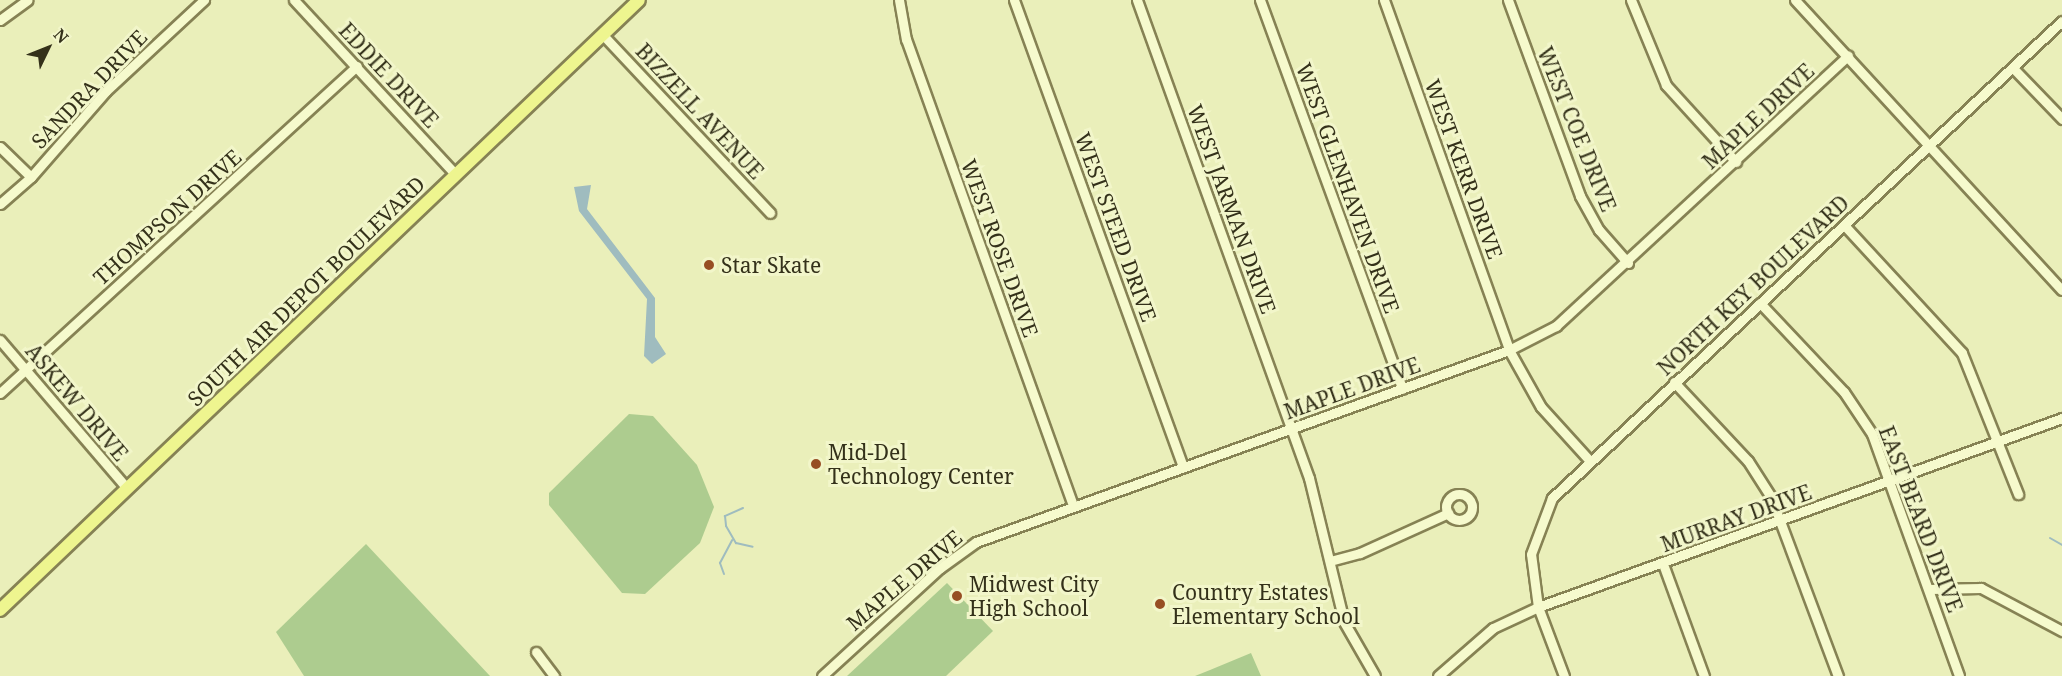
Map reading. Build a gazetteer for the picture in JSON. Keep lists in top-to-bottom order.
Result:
{
  "streets": {
    "main road": ["SOUTH AIR DEPOT BOULEVARD"],
    "street": [
      "EDDIE DRIVE",
      "SANDRA DRIVE",
      "BIZZELL AVENUE",
      "MAPLE DRIVE",
      "WEST COE DRIVE",
      "WEST KERR DRIVE",
      "WEST GLENHAVEN DRIVE",
      "WEST JARMAN DRIVE",
      "THOMPSON DRIVE",
      "WEST STEED DRIVE",
      "WEST ROSE DRIVE",
      "NORTH KEY BOULEVARD",
      "ASKEW DRIVE",
      "MURRAY DRIVE",
      "EAST BEARD DRIVE"
    ]
  },
  "crossings": [
    ["EDDIE DRIVE", "THOMPSON DRIVE"],
    ["EDDIE DRIVE", "SOUTH AIR DEPOT BOULEVARD"],
    ["BIZZELL AVENUE", "SOUTH AIR DEPOT BOULEVARD"],
    ["MAPLE DRIVE", "WEST COE DRIVE"],
    ["MAPLE DRIVE", "WEST KERR DRIVE"],
    ["MAPLE DRIVE", "WEST GLENHAVEN DRIVE"],
    ["MAPLE DRIVE", "WEST JARMAN DRIVE"],
    ["MAPLE DRIVE", "WEST STEED DRIVE"],
    ["MAPLE DRIVE", "WEST ROSE DRIVE"],
    ["WEST KERR DRIVE", "NORTH KEY BOULEVARD"],
    ["THOMPSON DRIVE", "ASKEW DRIVE"],
    ["NORTH KEY BOULEVARD", "MURRAY DRIVE"],
    ["NORTH KEY BOULEVARD", "EAST BEARD DRIVE"],
    ["SOUTH AIR DEPOT BOULEVARD", "ASKEW DRIVE"],
    ["MURRAY DRIVE", "EAST BEARD DRIVE"]
  ],
  "places": [
    "Star Skate",
    "Mid-Del Technology Center",
    "Midwest City High School",
    "Country Estates Elementary School"
  ],
  "north": "top right"
}
